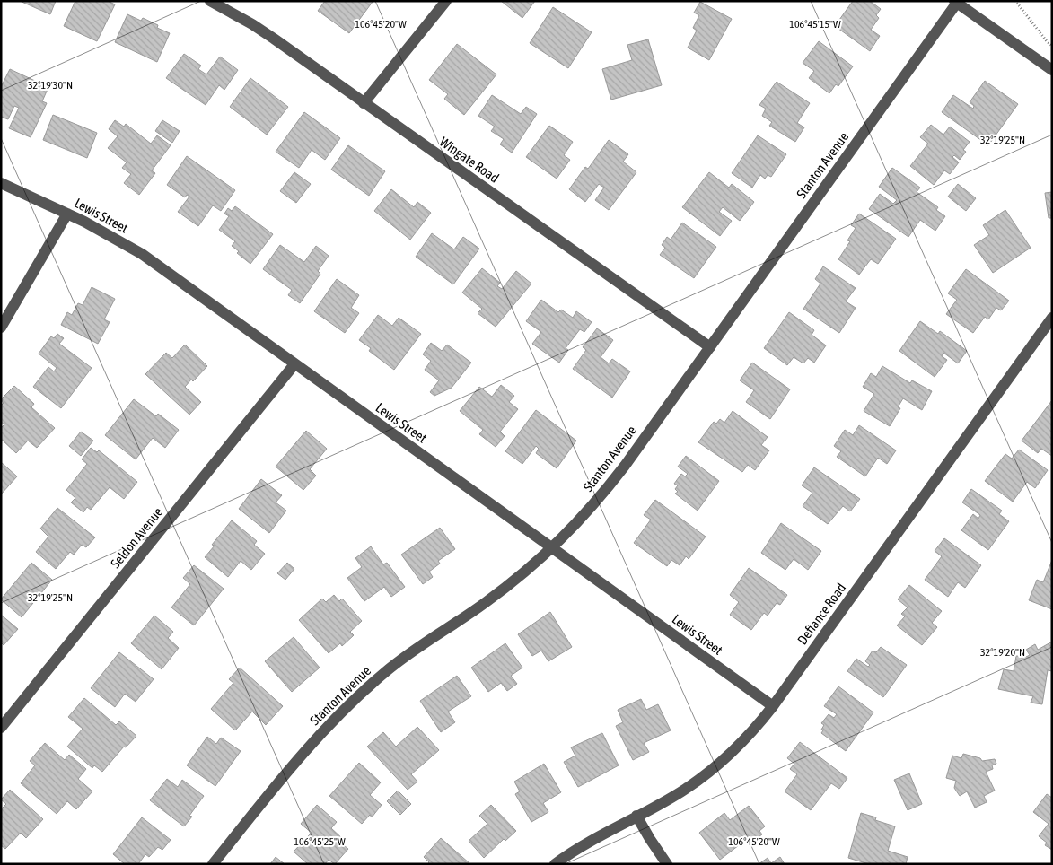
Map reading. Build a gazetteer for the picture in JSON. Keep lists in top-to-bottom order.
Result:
{
  "streets": {
    "street": [
      "Wingate Road",
      "Stanton Avenue",
      "Lewis Street",
      "Seldon Avenue",
      "Defiance Road"
    ]
  },
  "crossings": [
    ["Wingate Road", "Stanton Avenue"],
    ["Stanton Avenue", "Lewis Street"],
    ["Lewis Street", "Seldon Avenue"],
    ["Lewis Street", "Defiance Road"]
  ],
  "coordinates": [
    "106°45'20\"W",
    "106°45'15\"W",
    "32°19'30\"N",
    "32°19'25\"N",
    "32°19'20\"N",
    "106°45'25\"W"
  ]
}
